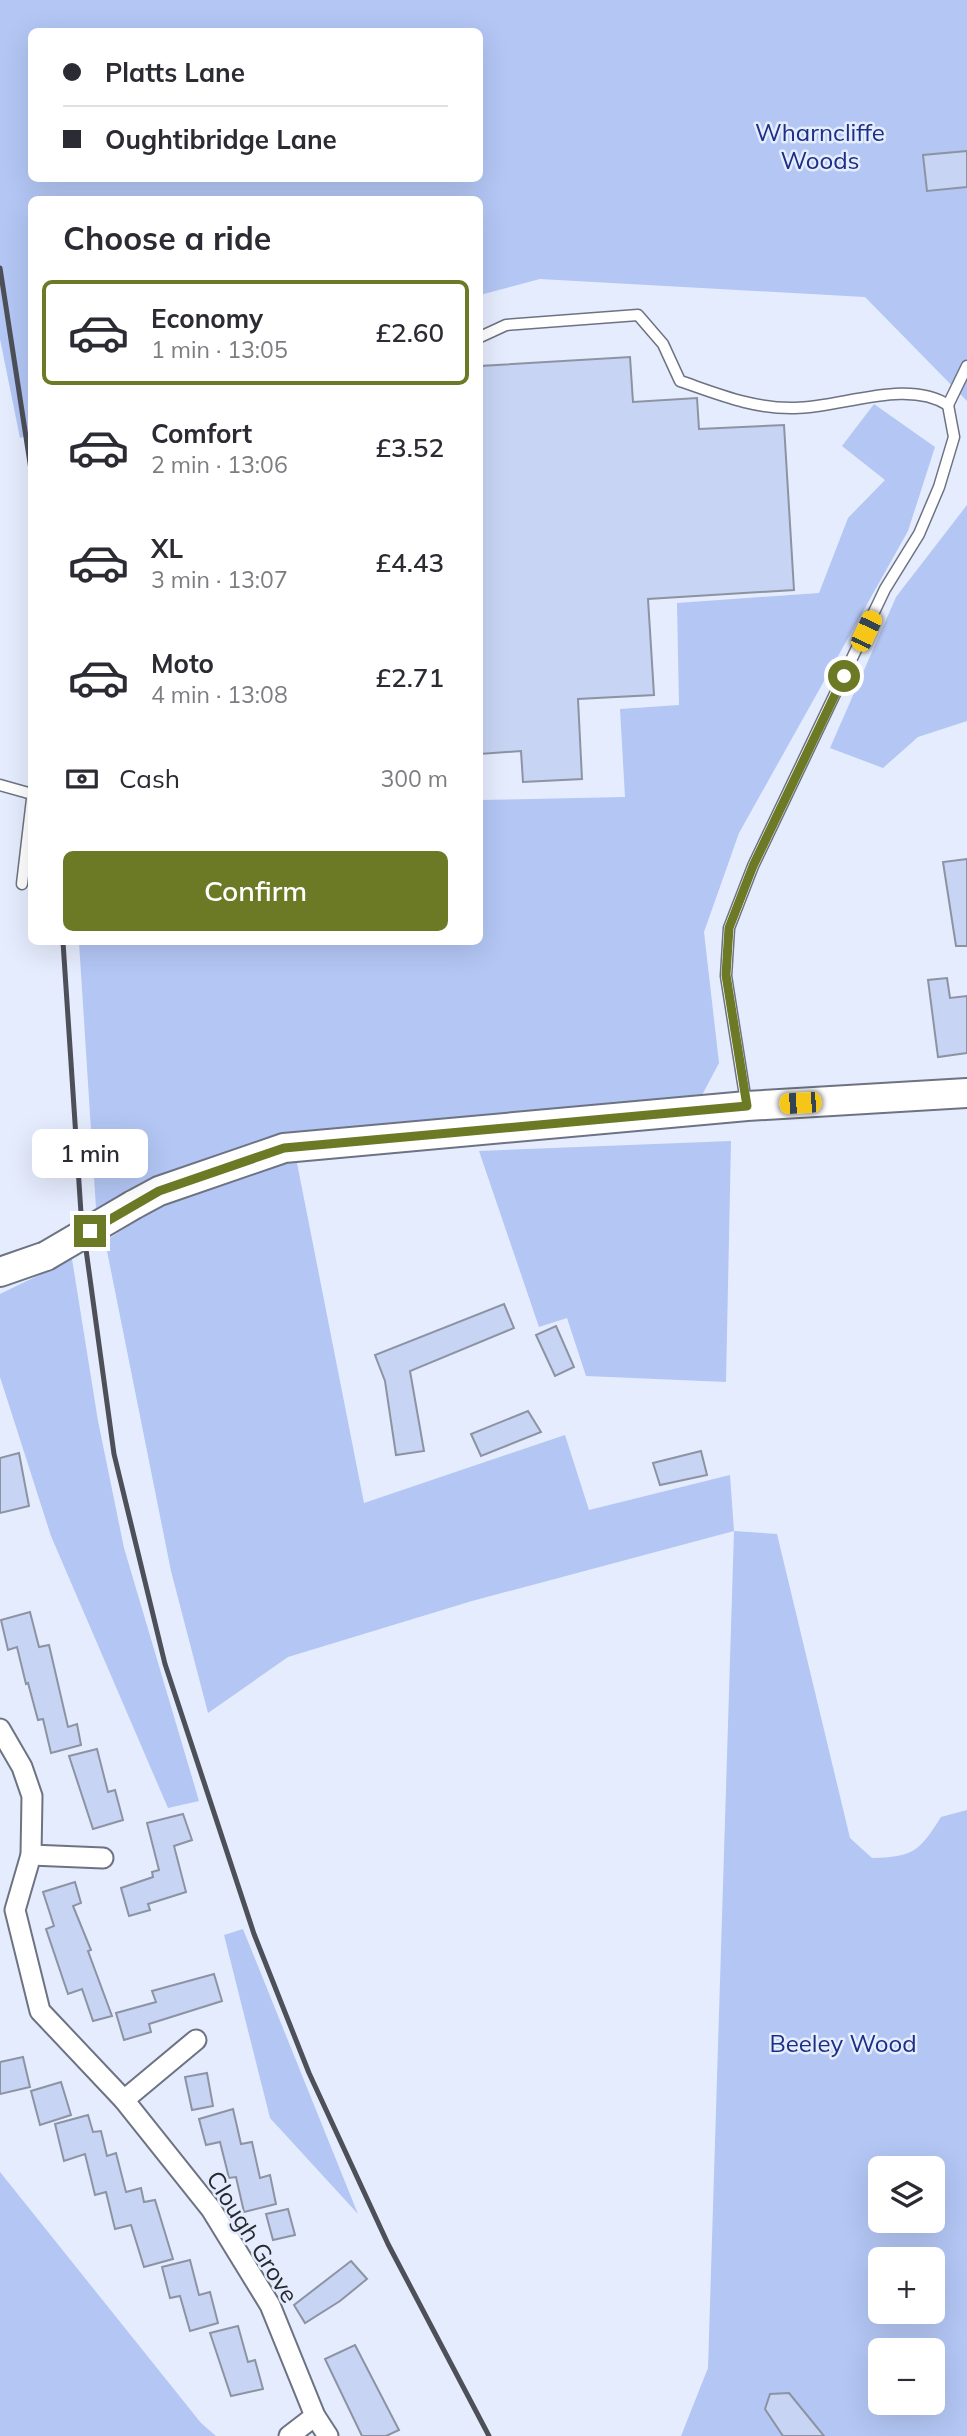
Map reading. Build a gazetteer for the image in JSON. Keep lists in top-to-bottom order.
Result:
{
  "streets": {
    "street": ["Clough Grove"]
  },
  "parks": ["Wharncliffe Woods", "Beeley Wood"],
  "page": {
    "banner": ["Platts Lane", "Oughtibridge Lane"],
    "heading": "Choose a ride",
    "list": [
      {
        "name": "Economy",
        "note": "1 min · 13:05",
        "value": "£2.60"
      },
      {
        "name": "Comfort",
        "note": "2 min · 13:06",
        "value": "£3.52"
      },
      {
        "name": "XL",
        "note": "3 min · 13:07",
        "value": "£4.43"
      },
      {
        "name": "Moto",
        "note": "4 min · 13:08",
        "value": "£2.71"
      }
    ],
    "pay": ["Cash", "300 m"],
    "buttons": "Confirm",
    "bubble": "1 min",
    "map_buttons": ["+", "−"]
  }
}
